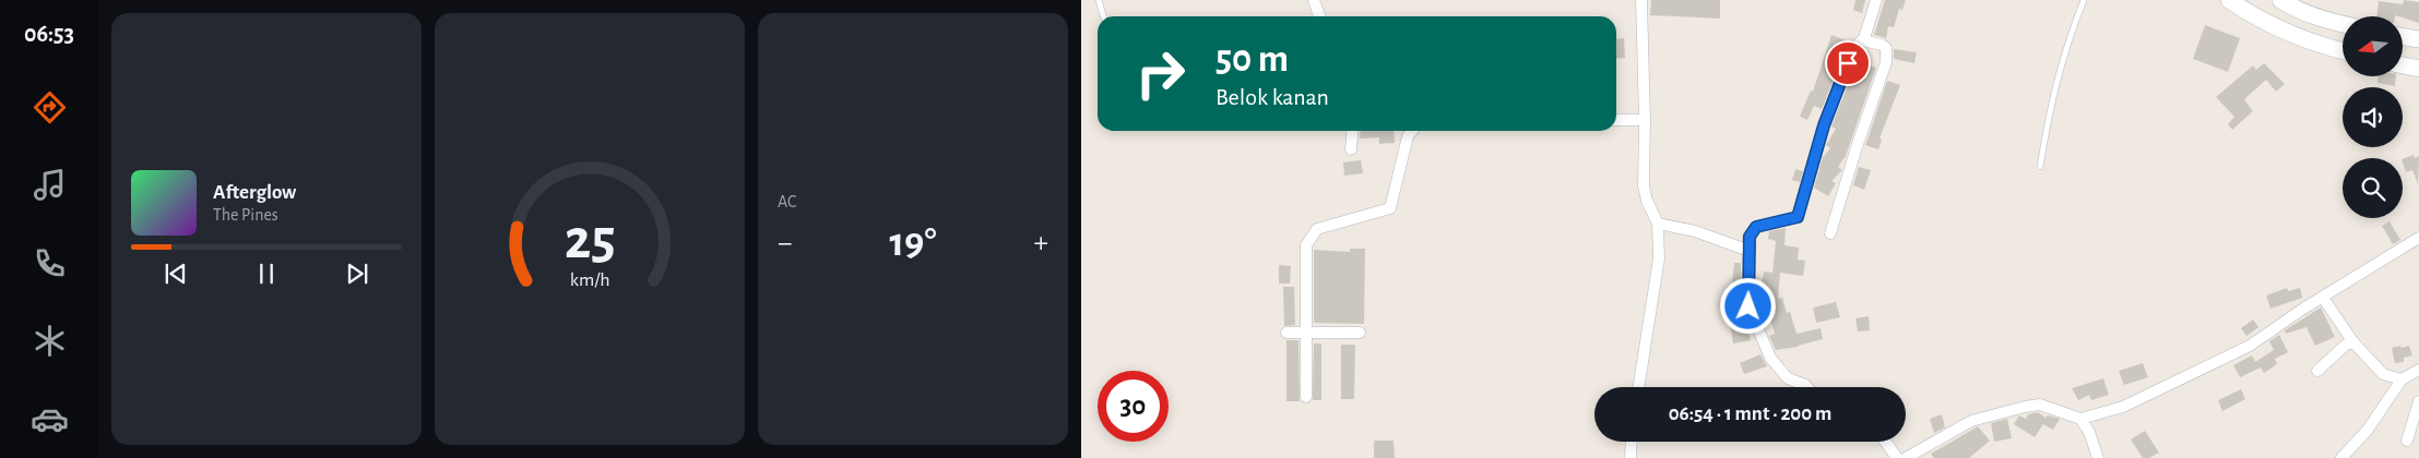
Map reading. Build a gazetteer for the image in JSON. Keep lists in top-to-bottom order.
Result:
{
  "north": "left",
  "page": {
    "tabs": "06:53",
    "tile": "AC",
    "turn": ["50 m", "Belok kanan"],
    "song": ["Afterglow", "The Pines"],
    "heat": ["−", "19°", "+"],
    "limit": "30",
    "trip": "06:54 · 1 mnt · 200 m",
    "gauge": ["25", "km/h"]
  }
}
